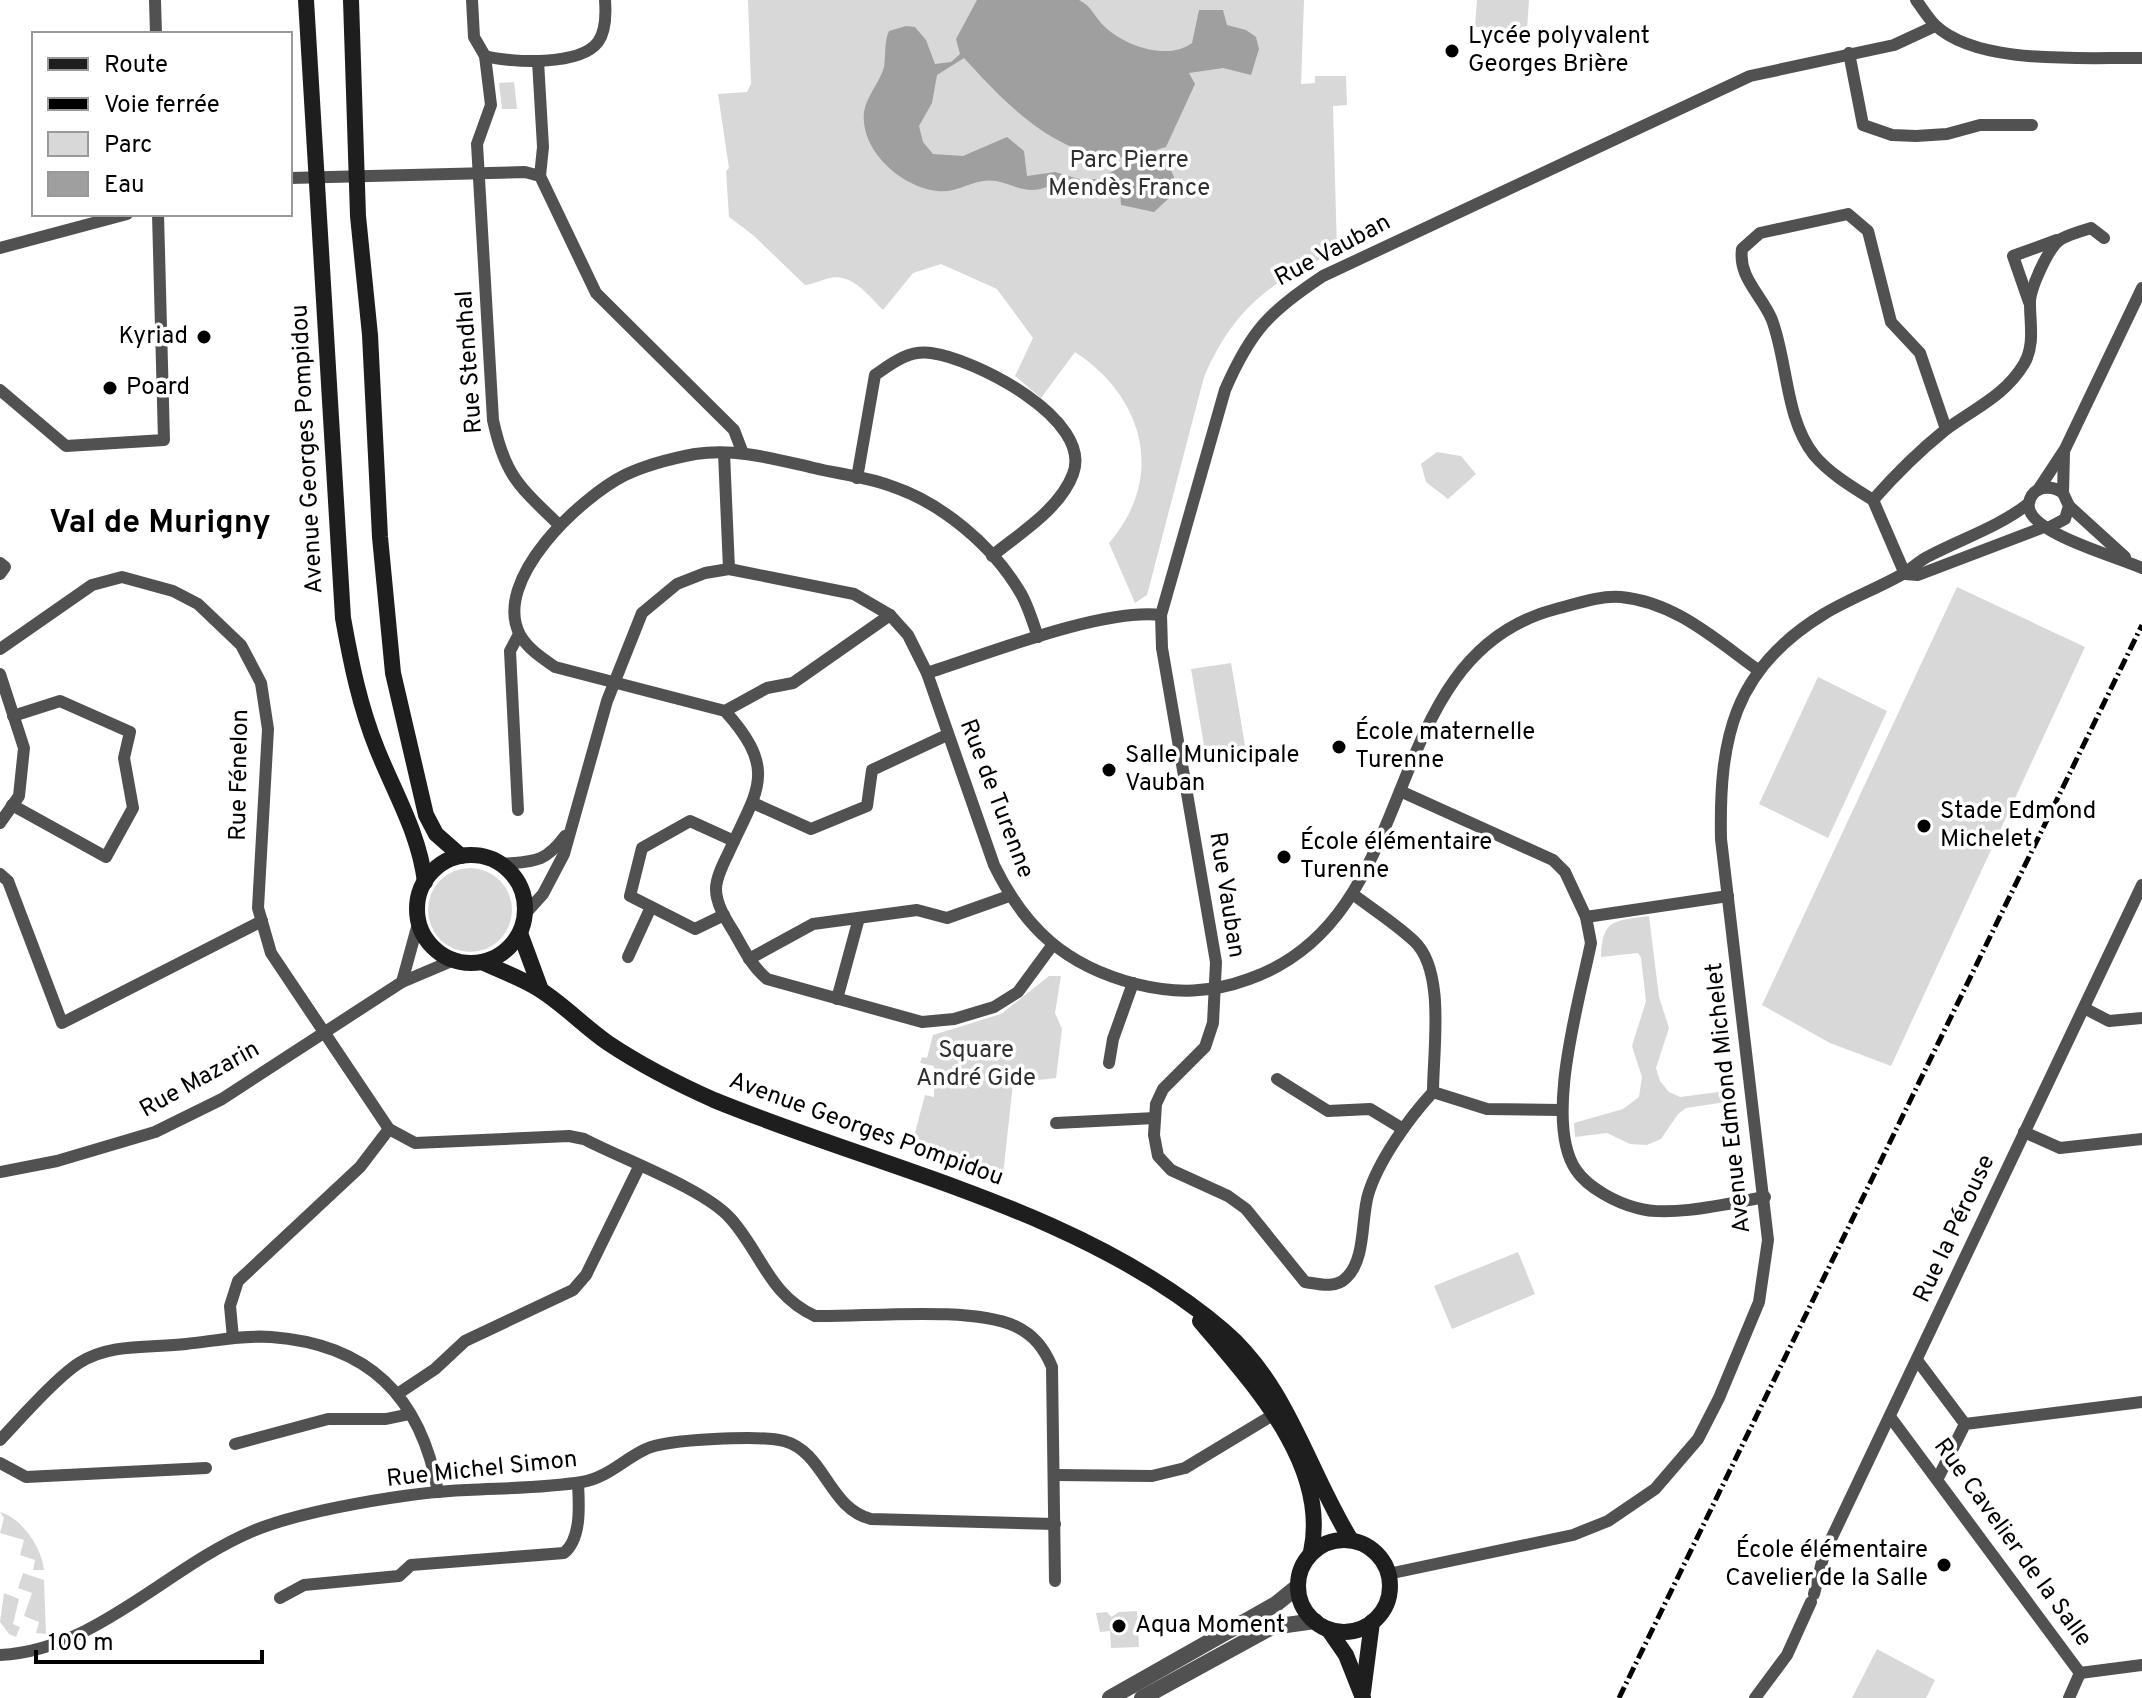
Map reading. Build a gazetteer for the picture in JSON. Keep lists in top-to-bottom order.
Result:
{
  "streets": {
    "main road": ["Avenue Georges Pompidou"],
    "street": [
      "Rue Vauban",
      "Rue Stendhal",
      "Rue Fénelon",
      "Rue de Turenne",
      "Rue Mazarin",
      "Avenue Edmond Michelet",
      "Rue la Pérouse",
      "Rue Michel Simon",
      "Rue Cavelier de la Salle"
    ]
  },
  "crossings": [
    ["Rue Vauban", "Rue de Turenne"],
    ["Avenue Georges Pompidou", "Rue de Turenne"],
    ["Avenue Georges Pompidou", "Rue Mazarin"],
    ["Avenue Georges Pompidou", "Avenue Edmond Michelet"],
    ["Rue Fénelon", "Rue Mazarin"],
    ["Rue de Turenne", "Rue Mazarin"],
    ["Rue de Turenne", "Avenue Edmond Michelet"],
    ["Rue la Pérouse", "Rue Cavelier de la Salle"]
  ],
  "districts": ["Val de Murigny"],
  "parks": ["Parc Pierre Mendès France", "Square André Gide"],
  "places": [
    "Lycée polyvalent Georges Brière",
    "Kyriad",
    "Poard",
    "École maternelle Turenne",
    "Salle Municipale Vauban",
    "Stade Edmond Michelet",
    "École élémentaire Turenne",
    "École élémentaire Cavelier de la Salle",
    "Aqua Moment"
  ],
  "legend": [
    "Route",
    "Voie ferrée",
    "Parc",
    "Eau"
  ],
  "scale_bar": "100 m"
}
